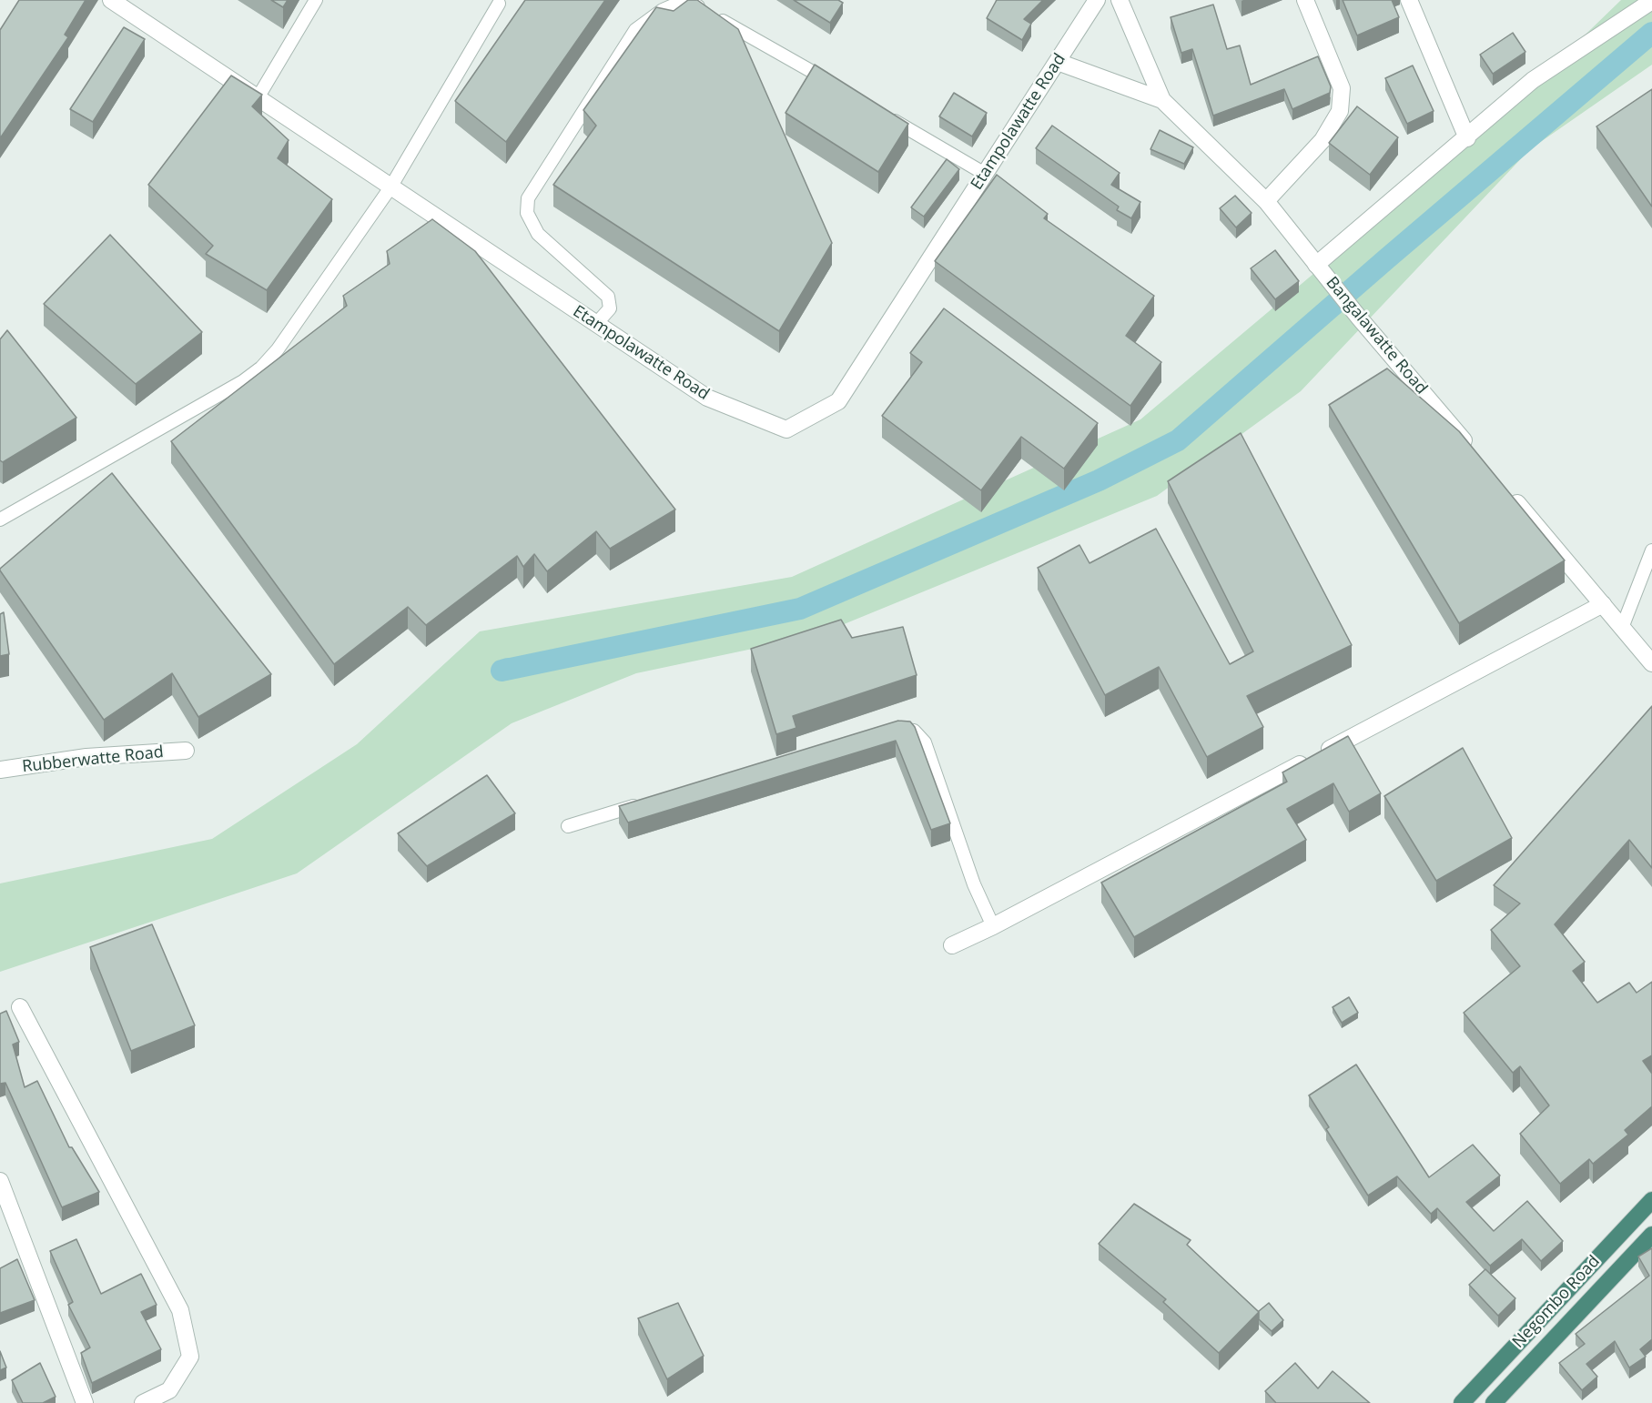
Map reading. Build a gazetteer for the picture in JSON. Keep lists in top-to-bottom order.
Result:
{
  "streets": {
    "highway": ["Negombo Road"],
    "street": ["Etampolawatte Road", "Bangalawatte Road", "Rubberwatte Road"]
  }
}
